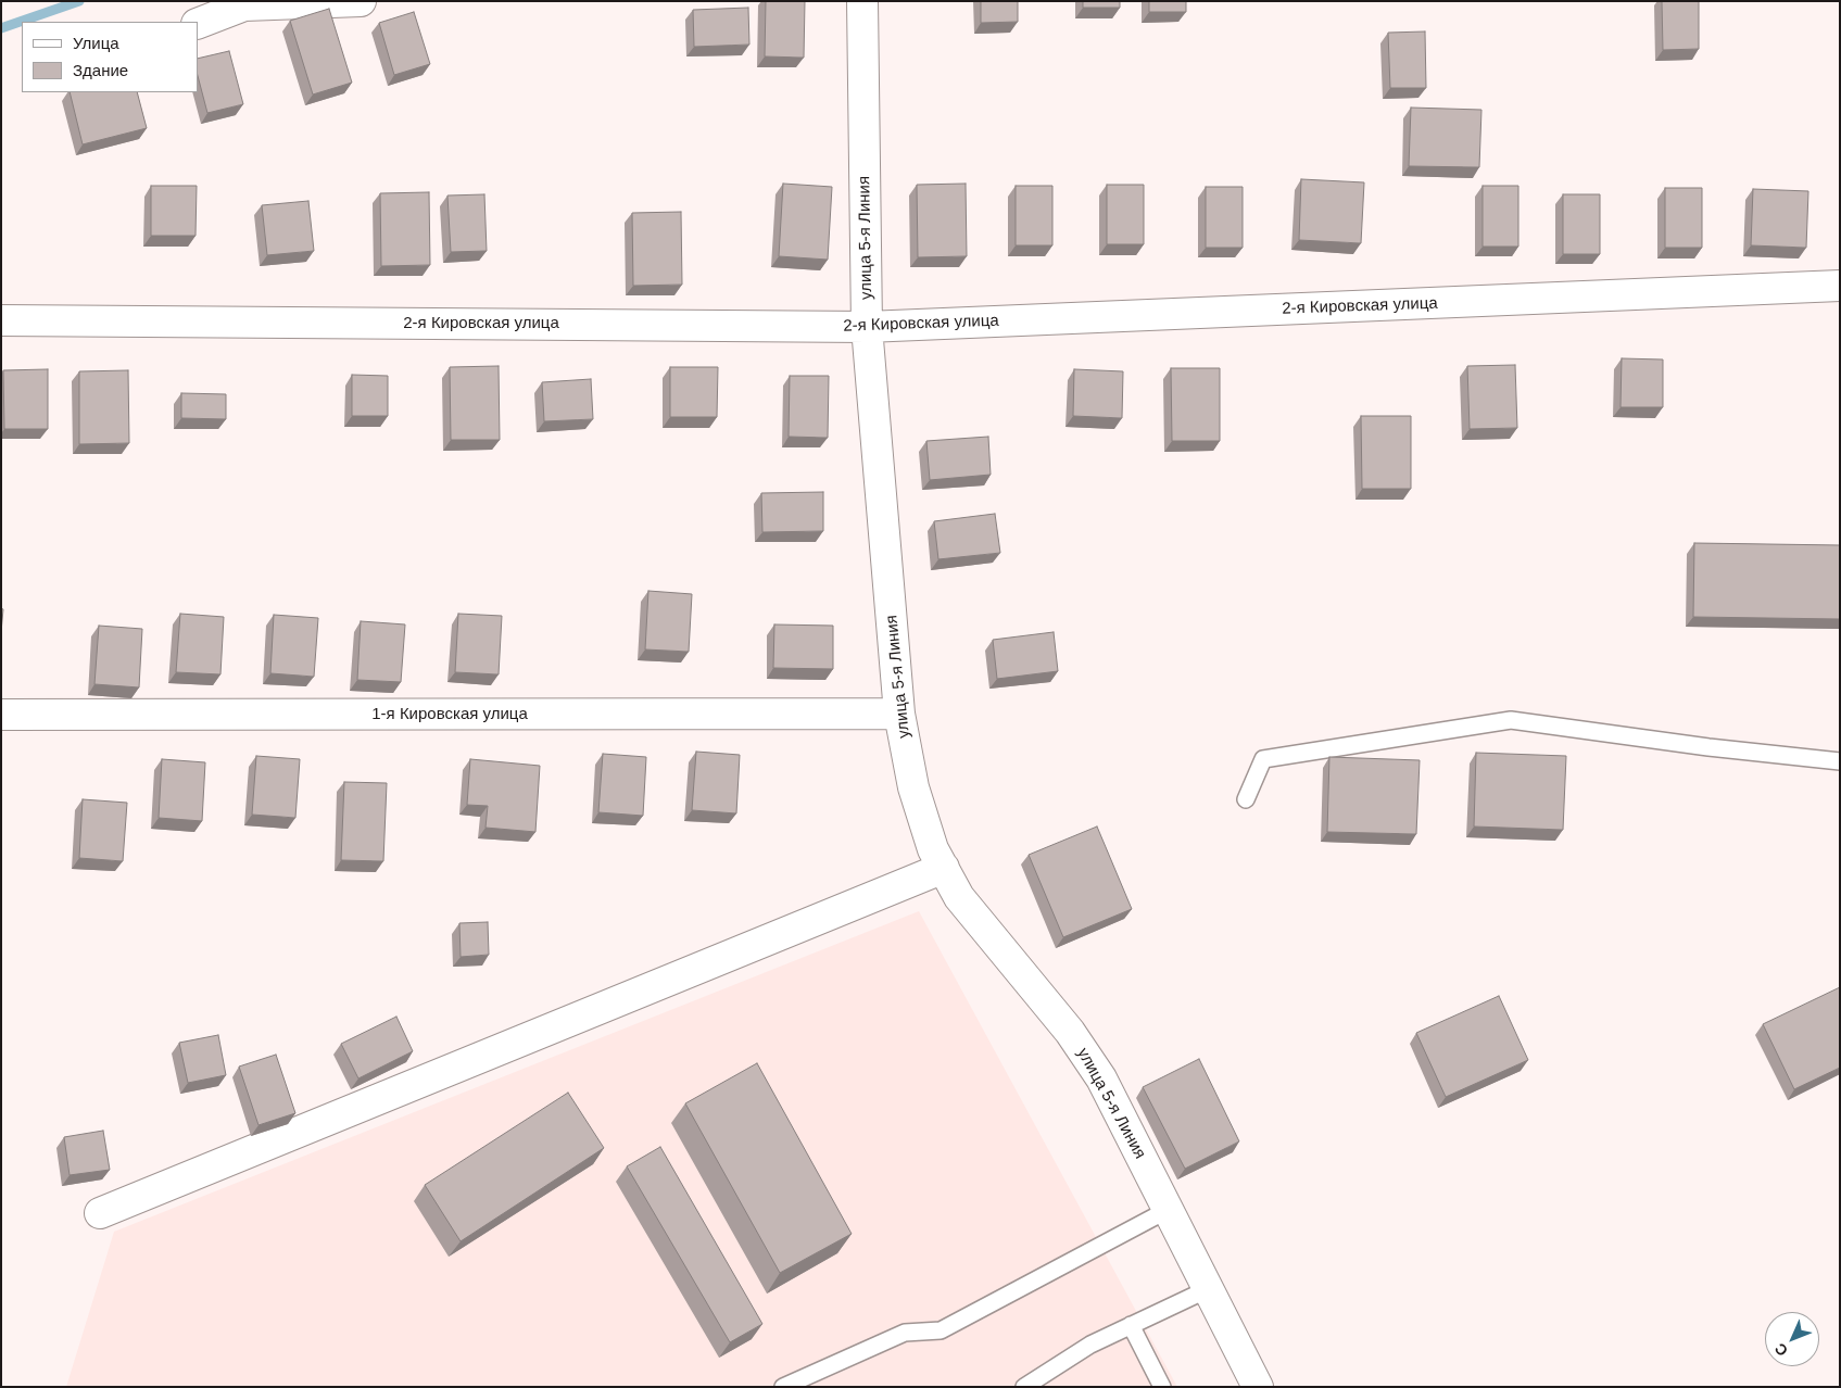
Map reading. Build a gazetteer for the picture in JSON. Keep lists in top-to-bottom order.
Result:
{
  "streets": {
    "street": ["улица 5-я Линия", "2-я Кировская улица", "1-я Кировская улица"]
  },
  "crossings": [
    ["улица 5-я Линия", "2-я Кировская улица"],
    ["улица 5-я Линия", "1-я Кировская улица"]
  ],
  "legend": ["Улица", "Здание"],
  "north": "bottom left"
}
